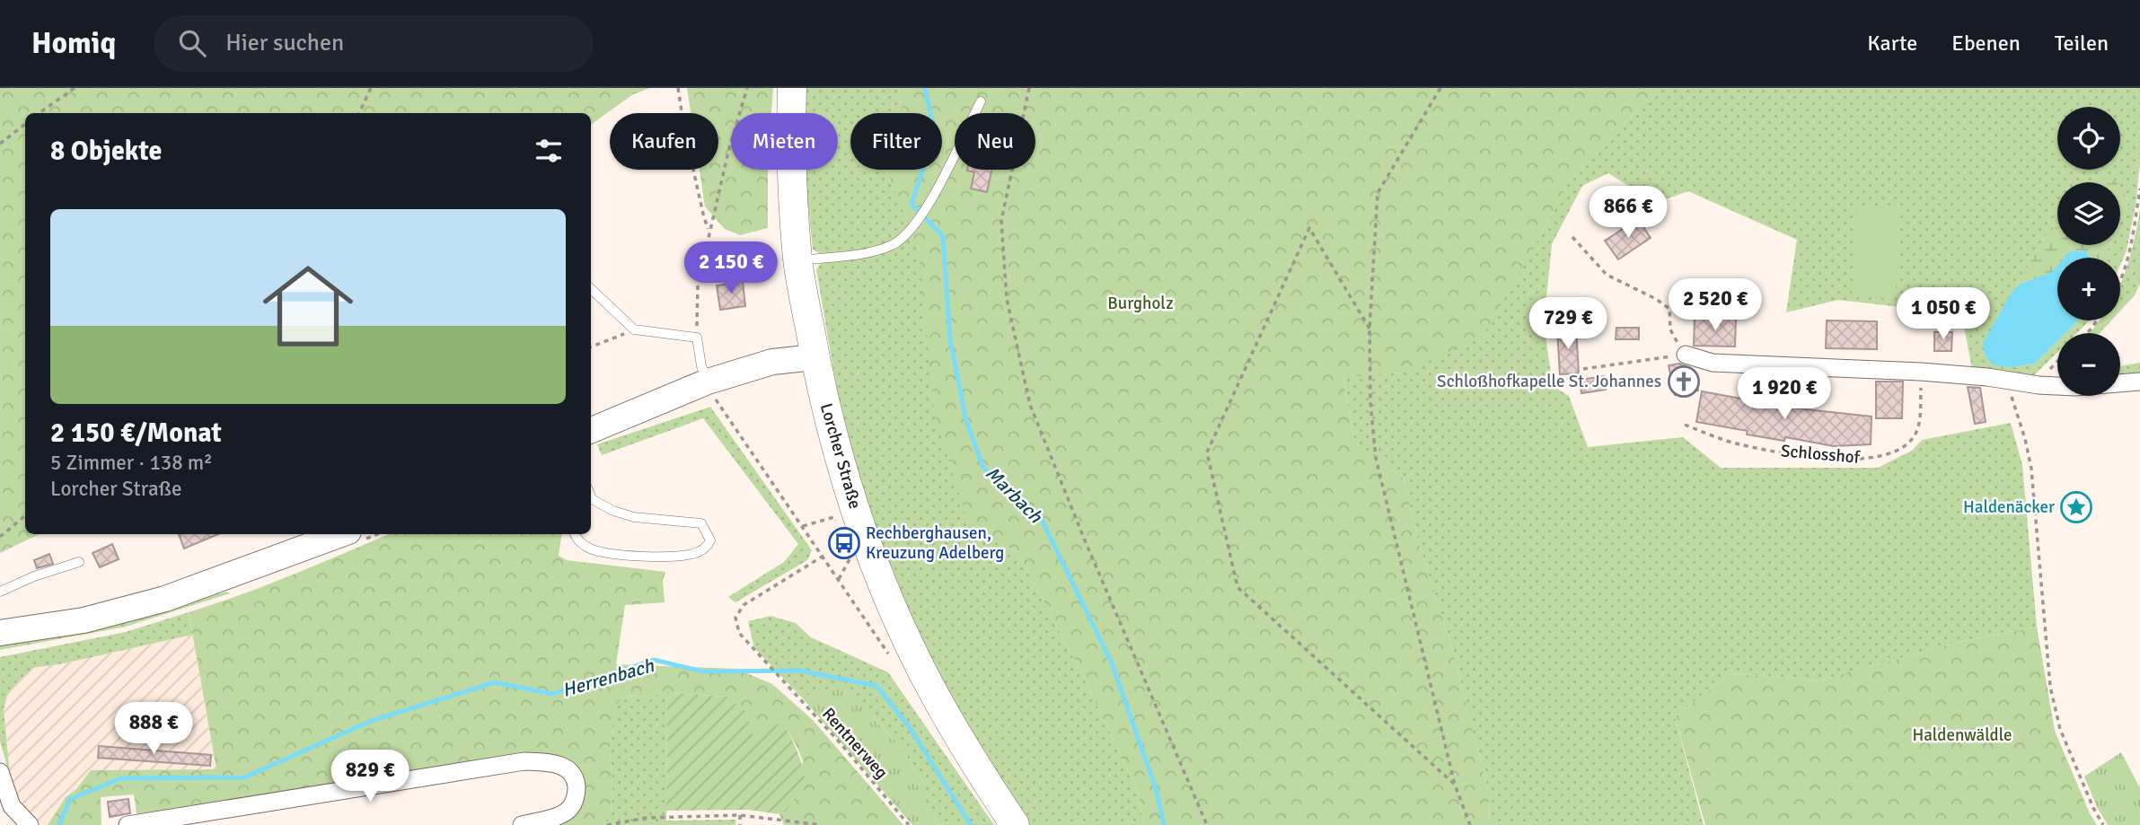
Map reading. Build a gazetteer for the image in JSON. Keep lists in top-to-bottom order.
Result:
{
  "streets": {
    "main road": ["Lorcher Straße"],
    "path": ["Schlosshof", "Rentnerweg"]
  },
  "water": ["Marbach", "Herrenbach"],
  "parks": ["Burgholz", "Haldenwäldle"],
  "places": {
    "church": ["Schloßhofkapelle St. Johannes"],
    "place": ["Haldenäcker"],
    "bus stop": ["Rechberghausen, Kreuzung Adelberg"]
  },
  "page": {
    "header": "Homiq",
    "search": "Hier suchen",
    "nav": ["Karte", "Ebenen", "Teilen"],
    "map_buttons": ["+", "−"],
    "chip": [
      "Kaufen",
      "Mieten",
      "Filter",
      "Neu"
    ],
    "heading": "8 Objekte",
    "price": [
      "866 €",
      "2 150 €",
      "2 520 €",
      "1 050 €",
      "729 €",
      "1 920 €",
      "888 €",
      "829 €"
    ],
    "list": [
      {
        "name": "2 150 €/Monat",
        "note": "5 Zimmer · 138 m² · Lorcher Straße"
      }
    ]
  }
}
